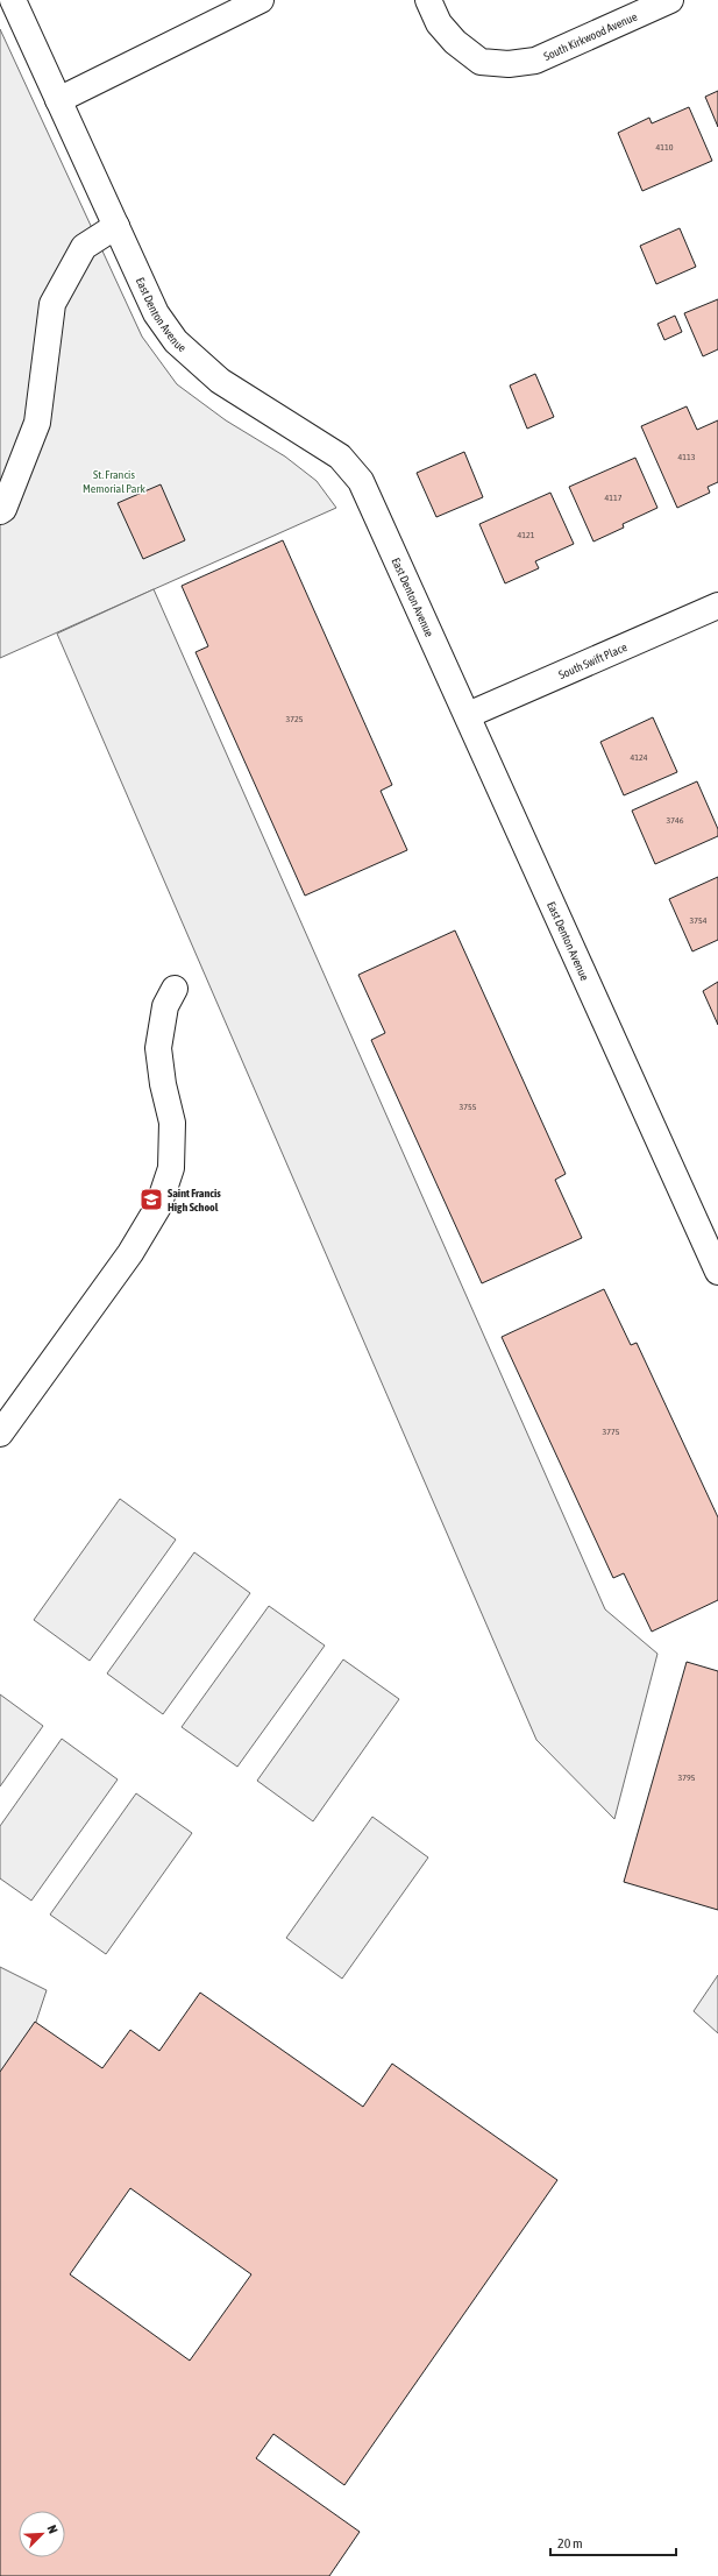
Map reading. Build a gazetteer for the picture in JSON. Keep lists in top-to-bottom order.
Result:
{
  "streets": {
    "street": ["South Kirkwood Avenue", "East Denton Avenue", "South Swift Place"]
  },
  "crossings": [
    ["East Denton Avenue", "South Swift Place"]
  ],
  "parks": ["St. Francis Memorial Park"],
  "places": {
    "school or university": ["Saint Francis High School"]
  },
  "house_numbers": [
    "4110",
    "4113",
    "4117",
    "4121",
    "3725",
    "4124",
    "3746",
    "3754",
    "3755",
    "3775",
    "3795"
  ],
  "scale_bar": "20 m",
  "north": "top right"
}
